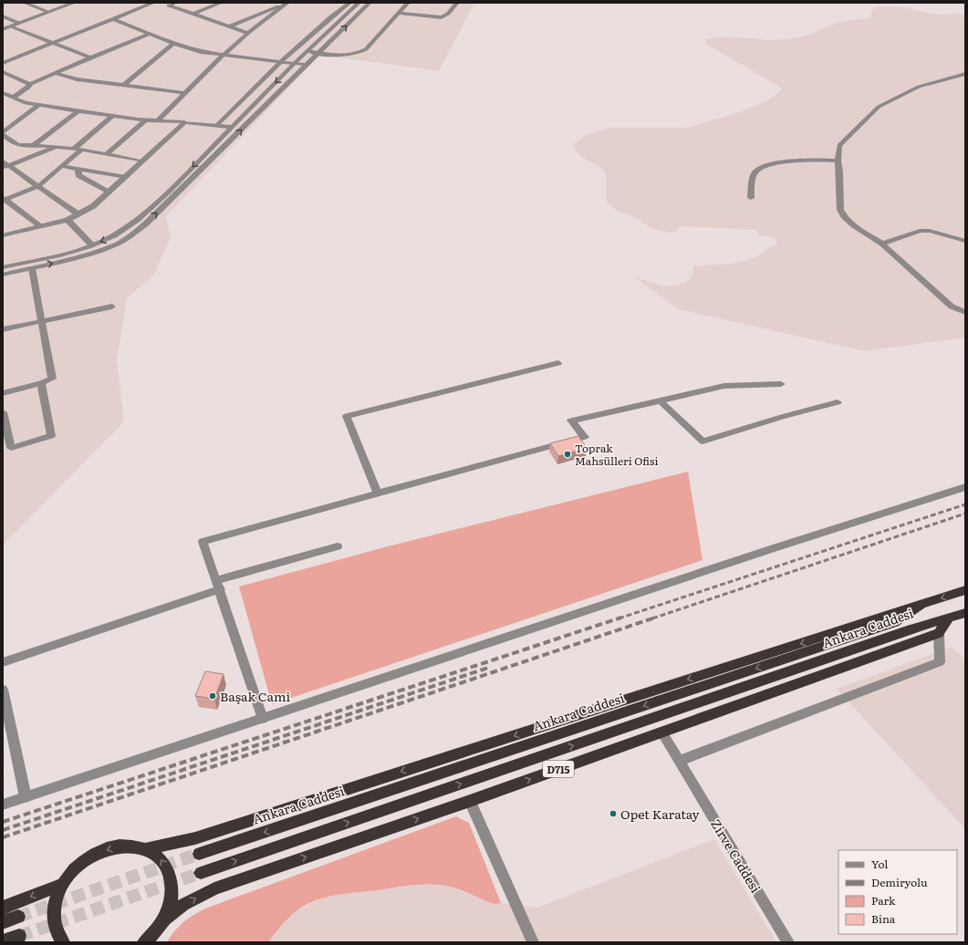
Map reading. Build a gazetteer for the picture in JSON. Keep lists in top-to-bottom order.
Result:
{
  "streets": {
    "highway": ["Ankara Caddesi", "D715"],
    "street": ["Zirve Caddesi"]
  },
  "crossings": [
    ["D715", "Zirve Caddesi"]
  ],
  "places": ["Toprak Mahsülleri Ofisi", "Başak Cami", "Opet Karatay"],
  "legend": [
    "Yol",
    "Demiryolu",
    "Park",
    "Bina"
  ]
}
